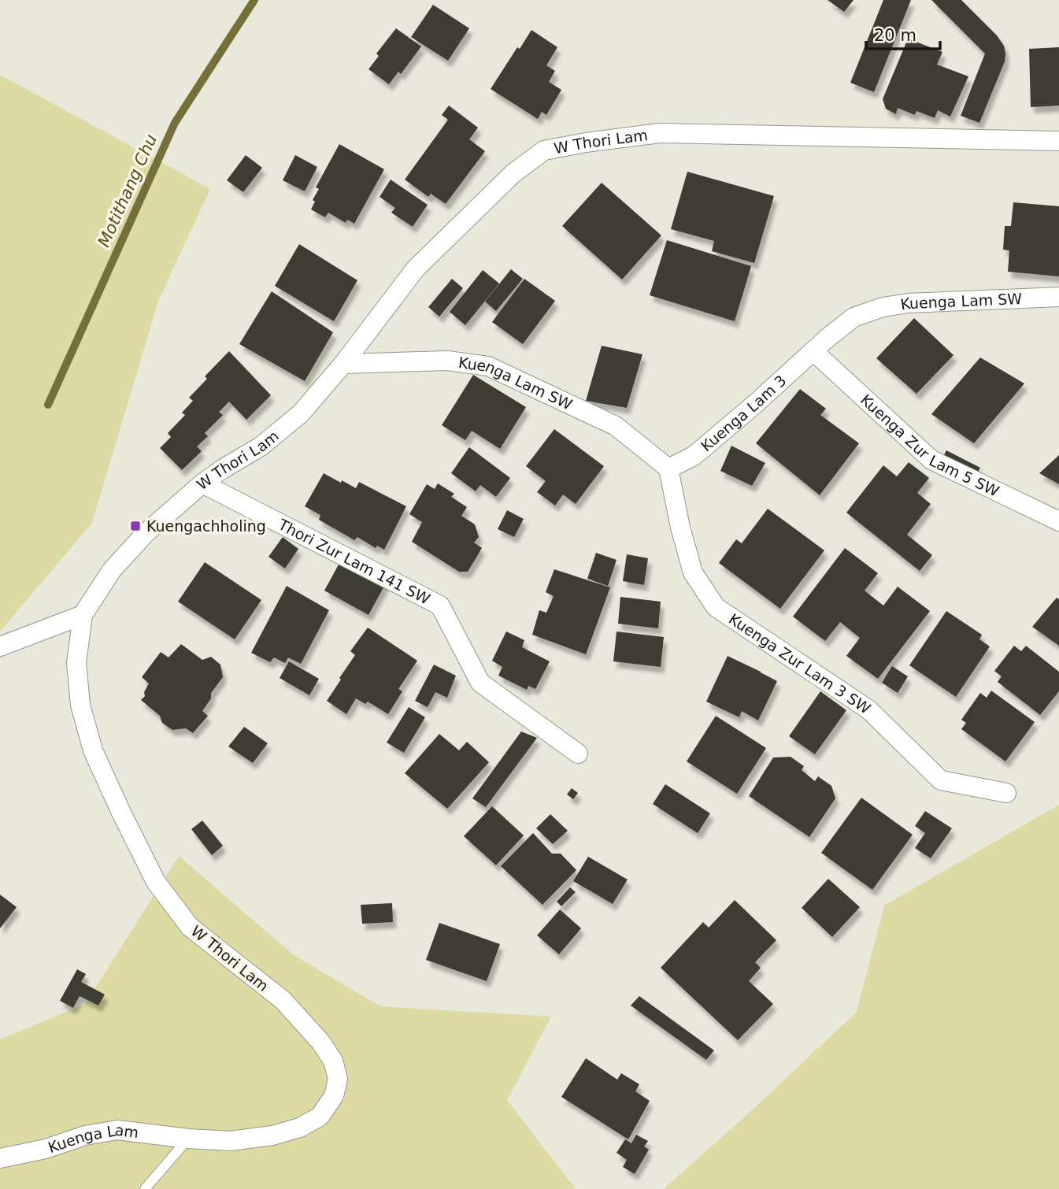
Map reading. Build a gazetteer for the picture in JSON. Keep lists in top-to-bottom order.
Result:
{
  "streets": {
    "street": [
      "W Thori Lam",
      "Kuenga Lam SW",
      "Kuenga Lam 3",
      "Kuenga Zur Lam 5 SW",
      "Thori Zur Lam 141 SW",
      "Kuenga Zur Lam 3 SW",
      "Kuenga Lam"
    ]
  },
  "crossings": [
    ["W Thori Lam", "Kuenga Lam SW"],
    ["W Thori Lam", "Thori Zur Lam 141 SW"],
    ["W Thori Lam", "Kuenga Lam"],
    ["Kuenga Lam SW", "Kuenga Lam 3"],
    ["Kuenga Lam SW", "Kuenga Zur Lam 5 SW"],
    ["Kuenga Lam SW", "Kuenga Zur Lam 3 SW"],
    ["Kuenga Lam 3", "Kuenga Zur Lam 5 SW"],
    ["Kuenga Lam 3", "Kuenga Zur Lam 3 SW"]
  ],
  "water": ["Motithang Chu"],
  "places": {
    "transit": ["Kuengachholing"]
  },
  "scale_bar": "20 m"
}
